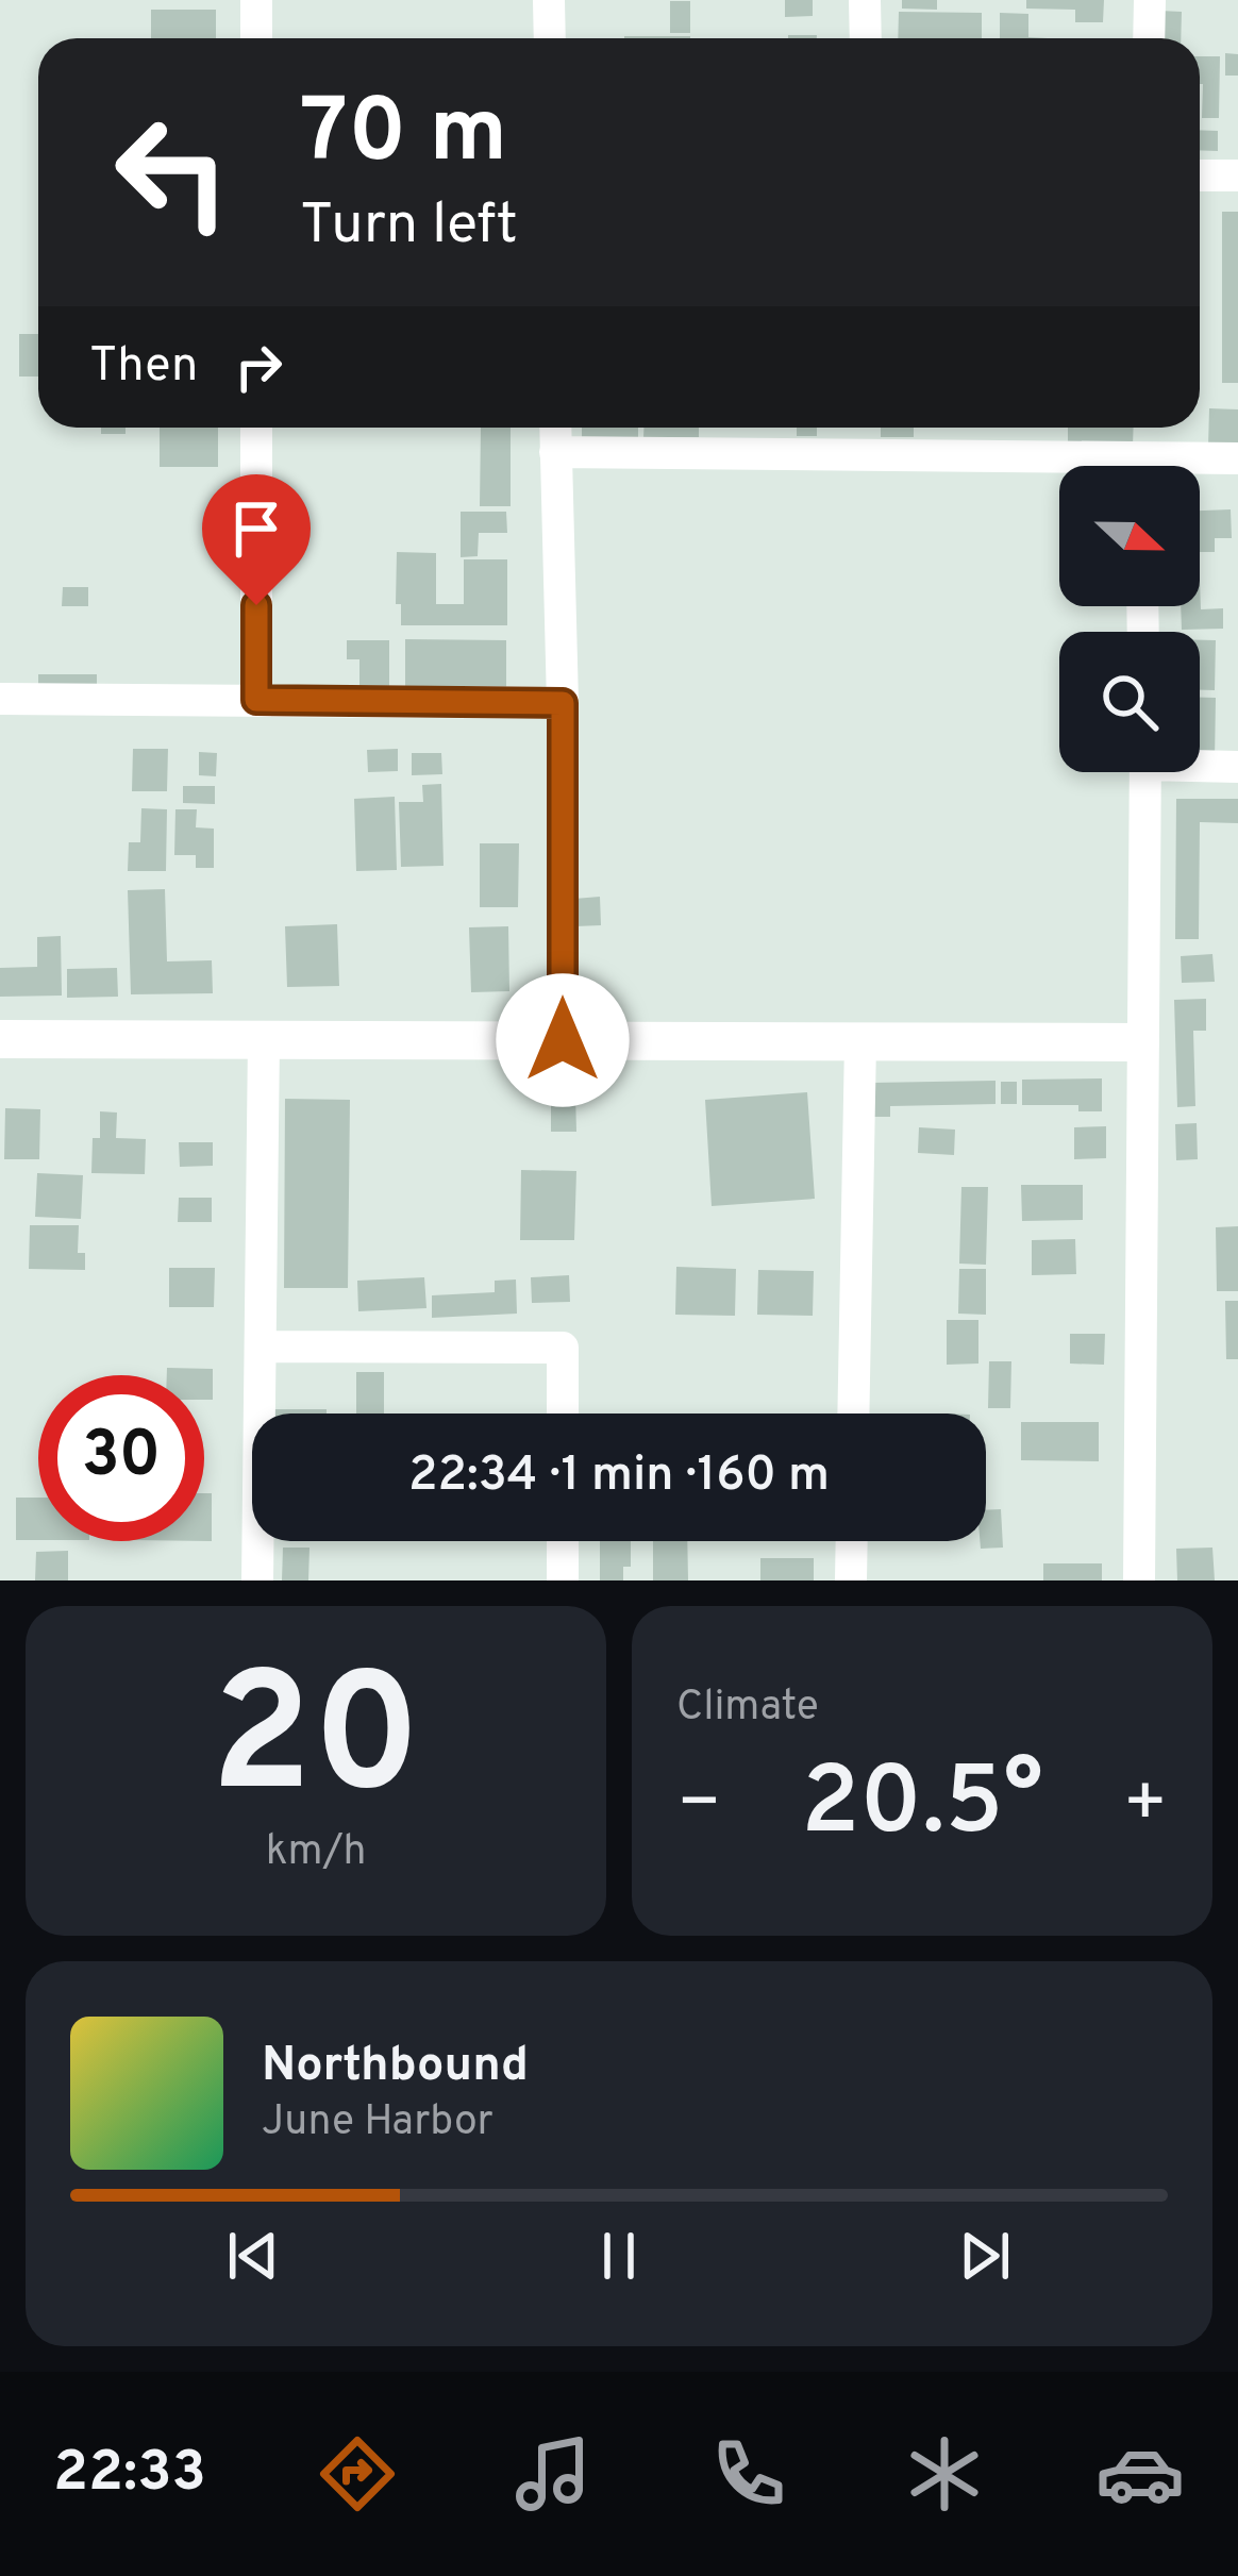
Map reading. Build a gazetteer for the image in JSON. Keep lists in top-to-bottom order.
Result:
{
  "north": "right",
  "page": {
    "turn": ["70 m", "Turn left"],
    "then": "Then",
    "limit": "30",
    "trip": "22:34 · 1 min · 160 m",
    "tile": [
      ["20", "km/h"],
      "Climate"
    ],
    "heat": ["−", "20.5°", "+"],
    "song": ["Northbound", "June Harbor"],
    "tabs": "22:33"
  }
}
